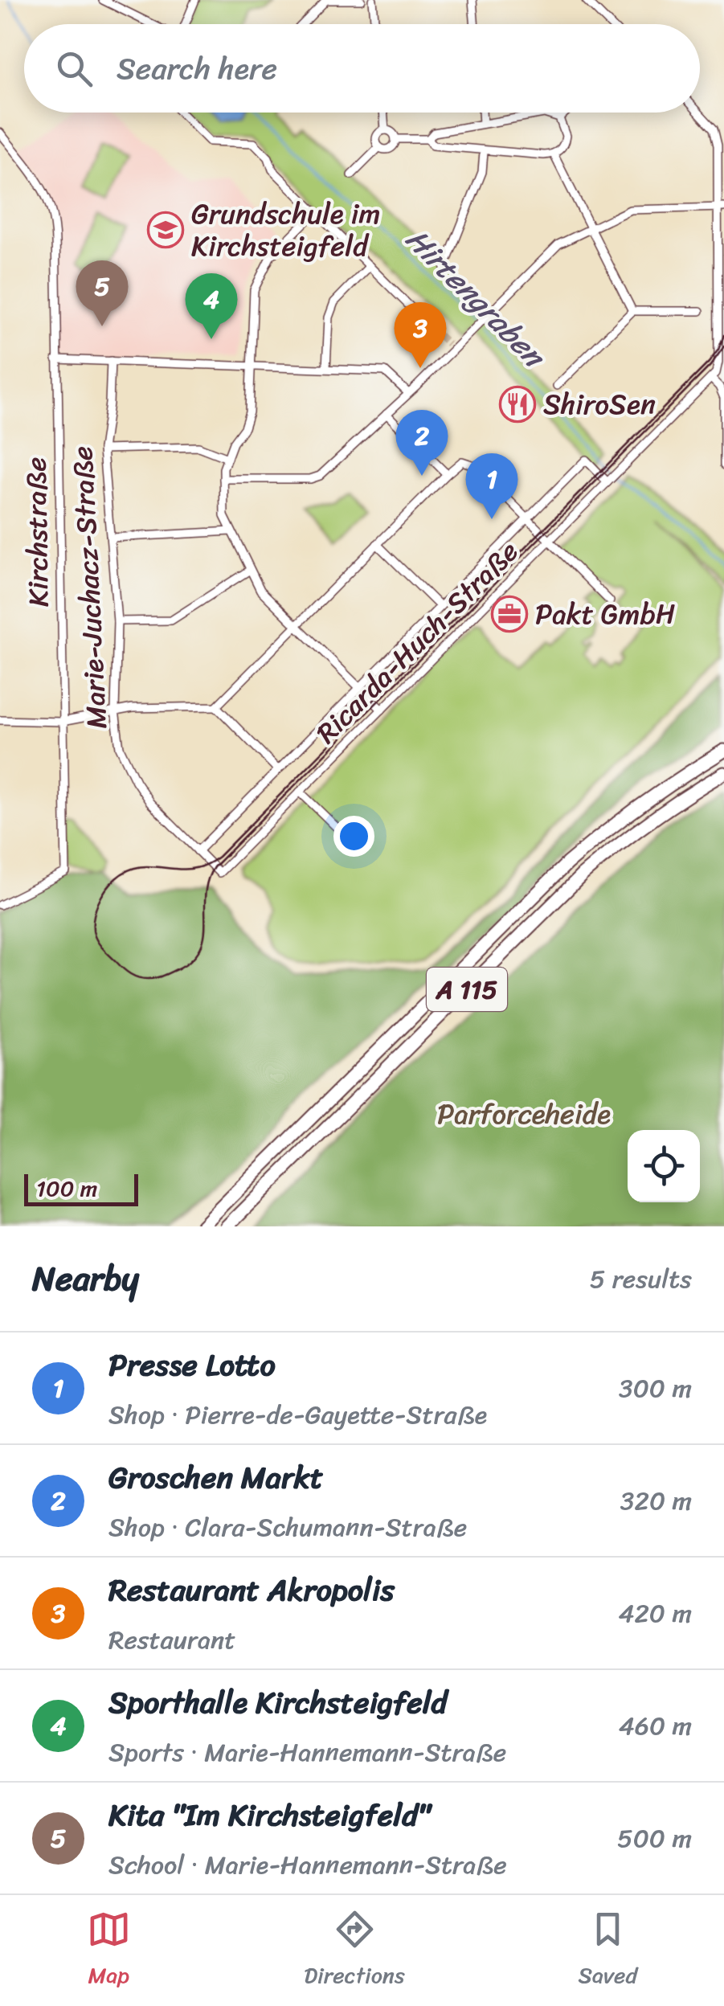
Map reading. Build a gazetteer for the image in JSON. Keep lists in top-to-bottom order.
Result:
{
  "streets": {
    "highway": ["A 115"],
    "street": ["Kirchstraße", "Marie-Juchacz-Straße", "Ricarda-Huch-Straße"]
  },
  "crossings": [
    ["Marie-Juchacz-Straße", "Ricarda-Huch-Straße"]
  ],
  "water": ["Hirtengraben"],
  "parks": ["Parforceheide"],
  "places": {
    "school or university": ["Grundschule im Kirchsteigfeld"],
    "restaurant": ["ShiroSen"],
    "office": ["Pakt GmbH"]
  },
  "scale_bar": "100 m",
  "page": {
    "search": "Search here",
    "pins": [
      "5",
      "4",
      "3",
      "2",
      "1"
    ],
    "scale": "100 m",
    "heading": ["Nearby", "5 results"],
    "list": [
      {
        "mark": "1",
        "name": "Presse Lotto",
        "note": "Shop · Pierre-de-Gayette-Straße",
        "value": "300 m"
      },
      {
        "mark": "2",
        "name": "Groschen Markt",
        "note": "Shop · Clara-Schumann-Straße",
        "value": "320 m"
      },
      {
        "mark": "3",
        "name": "Restaurant Akropolis",
        "note": "Restaurant",
        "value": "420 m"
      },
      {
        "mark": "4",
        "name": "Sporthalle Kirchsteigfeld",
        "note": "Sports · Marie-Hannemann-Straße",
        "value": "460 m"
      },
      {
        "mark": "5",
        "name": "Kita \"Im Kirchsteigfeld\"",
        "note": "School · Marie-Hannemann-Straße",
        "value": "500 m"
      }
    ],
    "nav": ["Map", "Directions", "Saved"]
  }
}
